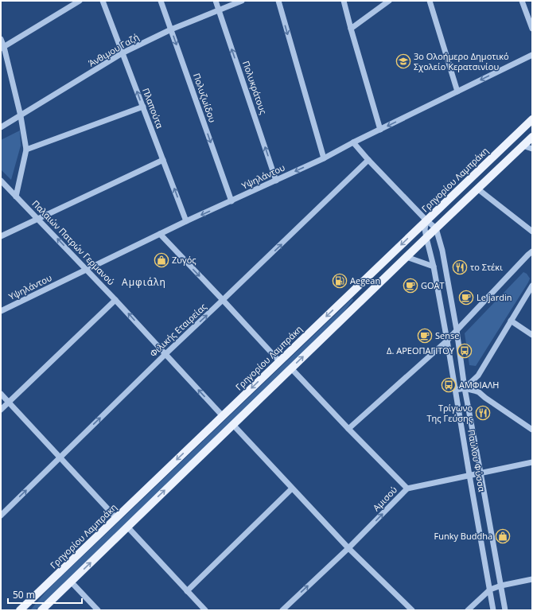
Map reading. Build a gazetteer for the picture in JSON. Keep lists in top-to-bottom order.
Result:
{
  "streets": {
    "main road": ["Γρηγορίου Λαμπράκη"],
    "street": [
      "Άνθιμου Γαζή",
      "Πολυκράτους",
      "Πολυζωίδου",
      "Πλαπούτα",
      "Υψηλάντου",
      "Παλαιών Πατρών Γερμανού",
      "Φιλικής Εταιρείας",
      "Παύλου Φύσσα",
      "Αμισού"
    ]
  },
  "crossings": [
    ["Άνθιμου Γαζή", "Πολυκράτους"],
    ["Άνθιμου Γαζή", "Πολυζωίδου"],
    ["Άνθιμου Γαζή", "Πλαπούτα"],
    ["Πολυκράτους", "Υψηλάντου"],
    ["Πολυζωίδου", "Υψηλάντου"],
    ["Πλαπούτα", "Υψηλάντου"],
    ["Υψηλάντου", "Παλαιών Πατρών Γερμανού"],
    ["Γρηγορίου Λαμπράκη", "Παλαιών Πατρών Γερμανού"],
    ["Γρηγορίου Λαμπράκη", "Παύλου Φύσσα"],
    ["Παλαιών Πατρών Γερμανού", "Φιλικής Εταιρείας"],
    ["Παύλου Φύσσα", "Αμισού"]
  ],
  "one_way": [
    "Πολυκράτους",
    "Πολυζωίδου",
    "Πλαπούτα",
    "Υψηλάντου",
    "Παλαιών Πατρών Γερμανού",
    "Φιλικής Εταιρείας",
    "Αμισού"
  ],
  "districts": ["Αμφιάλη"],
  "places": {
    "school or university": ["3ο Ολοήμερο Δημοτικό Σχολείο Κερατσινίου"],
    "shop": ["Ζυγός", "Funky Buddha"],
    "restaurant": ["το Στέκι", "Τρίγωνο Της Γεύσης"],
    "fuel station": ["Aegean"],
    "cafe": ["GOAT", "Le jardin", "Sense"],
    "bus stop": ["Δ. ΑΡΕΟΠΑΓΙΤΟΥ", "ΑΜΦΙΑΛΗ"]
  },
  "scale_bar": "50 m"
}
